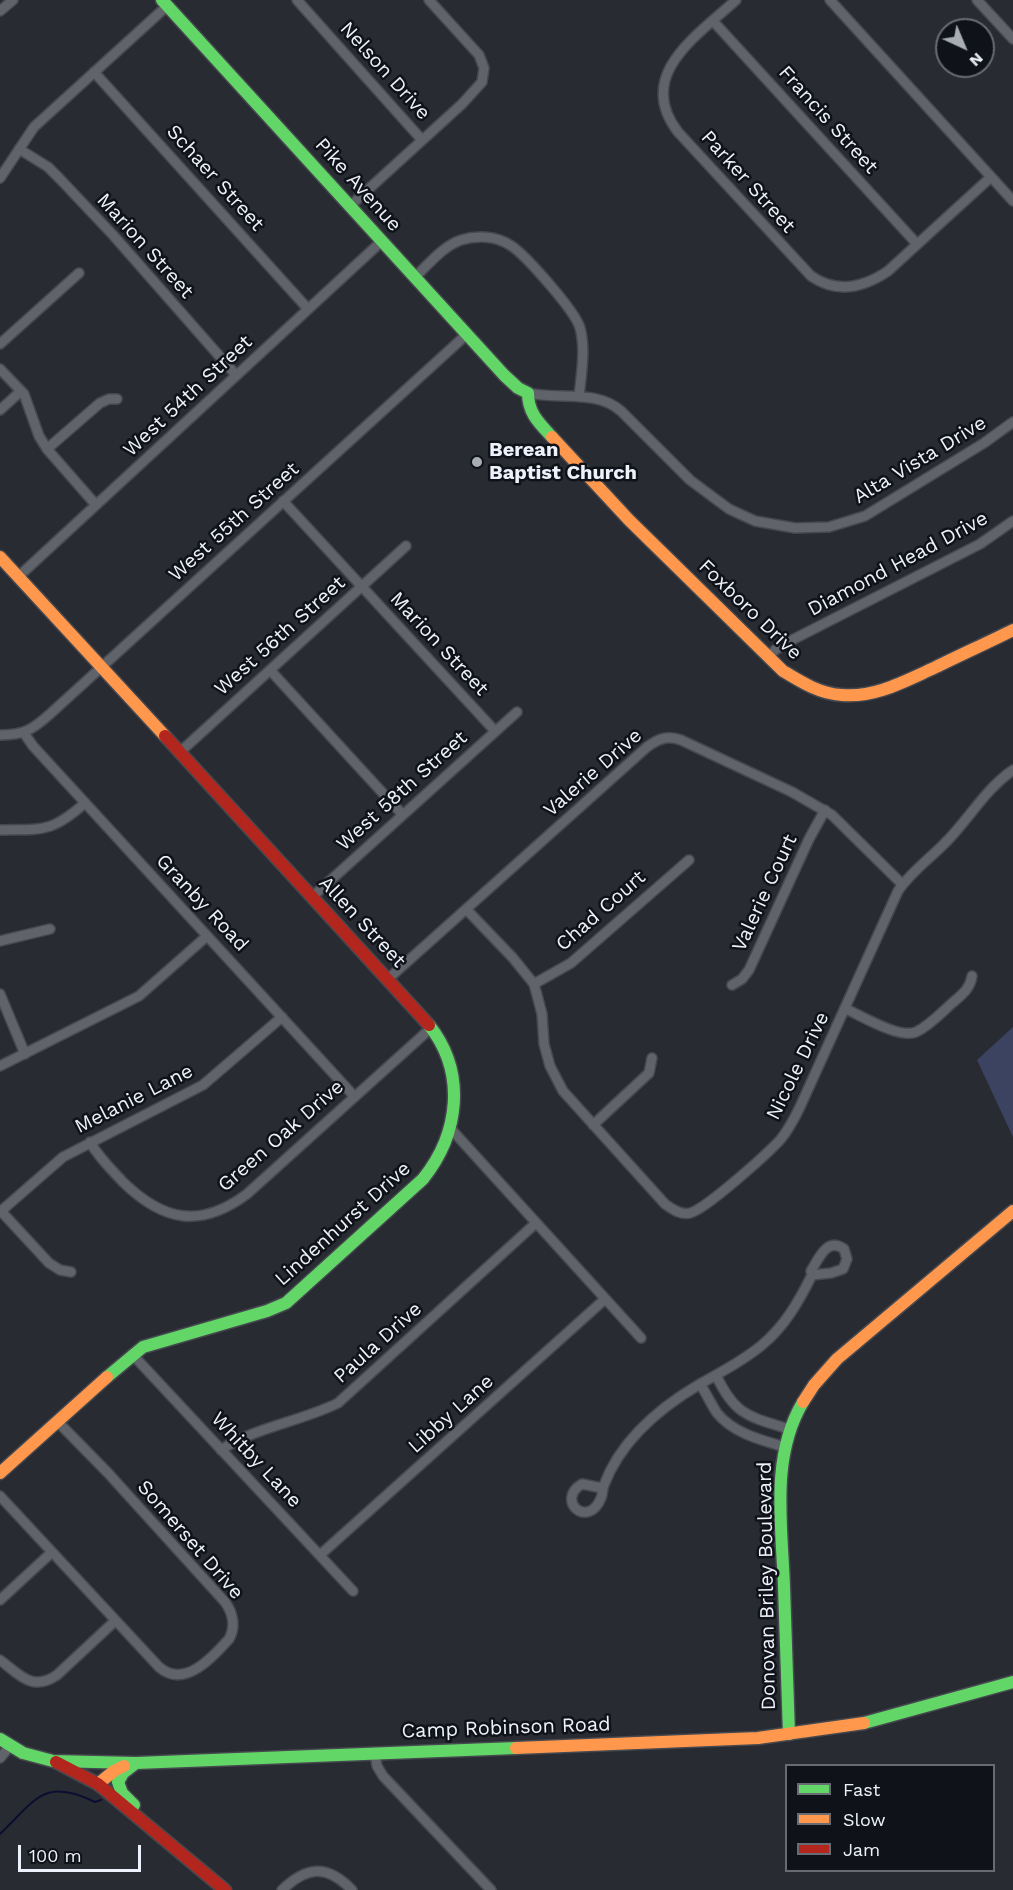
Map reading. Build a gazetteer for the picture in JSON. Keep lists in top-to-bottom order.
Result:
{
  "streets": {
    "street": [
      "Nelson Drive",
      "Francis Street",
      "Schaer Street",
      "Parker Street",
      "Pike Avenue",
      "Marion Street",
      "West 54th Street",
      "Alta Vista Drive",
      "West 55th Street",
      "Diamond Head Drive",
      "Foxboro Drive",
      "West 56th Street",
      "Valerie Drive",
      "West 58th Street",
      "Valerie Court",
      "Granby Road",
      "Chad Court",
      "Allen Street",
      "Nicole Drive",
      "Melanie Lane",
      "Green Oak Drive",
      "Lindenhurst Drive",
      "Paula Drive",
      "Libby Lane",
      "Whitby Lane",
      "Somerset Drive",
      "Donovan Briley Boulevard",
      "Camp Robinson Road"
    ]
  },
  "crossings": [
    ["Francis Street", "Parker Street"],
    ["Schaer Street", "West 54th Street"],
    ["Pike Avenue", "West 54th Street"],
    ["Pike Avenue", "Alta Vista Drive"],
    ["Pike Avenue", "West 55th Street"],
    ["Pike Avenue", "Foxboro Drive"],
    ["Marion Street", "West 54th Street"],
    ["Marion Street", "West 55th Street"],
    ["Marion Street", "West 56th Street"],
    ["Marion Street", "West 58th Street"],
    ["West 54th Street", "Allen Street"],
    ["Alta Vista Drive", "Foxboro Drive"],
    ["West 55th Street", "Granby Road"],
    ["West 55th Street", "Allen Street"],
    ["Diamond Head Drive", "Foxboro Drive"],
    ["West 56th Street", "Allen Street"],
    ["Valerie Drive", "Valerie Court"],
    ["Valerie Drive", "Allen Street"],
    ["Valerie Drive", "Nicole Drive"],
    ["West 58th Street", "Allen Street"],
    ["Granby Road", "Melanie Lane"],
    ["Granby Road", "Green Oak Drive"],
    ["Chad Court", "Nicole Drive"],
    ["Allen Street", "Green Oak Drive"],
    ["Allen Street", "Lindenhurst Drive"],
    ["Melanie Lane", "Green Oak Drive"],
    ["Lindenhurst Drive", "Whitby Lane"],
    ["Lindenhurst Drive", "Somerset Drive"],
    ["Paula Drive", "Whitby Lane"],
    ["Libby Lane", "Whitby Lane"],
    ["Donovan Briley Boulevard", "Camp Robinson Road"]
  ],
  "places": ["Berean Baptist Church"],
  "legend": ["Fast", "Slow", "Jam"],
  "scale_bar": "100 m",
  "north": "bottom right"
}
